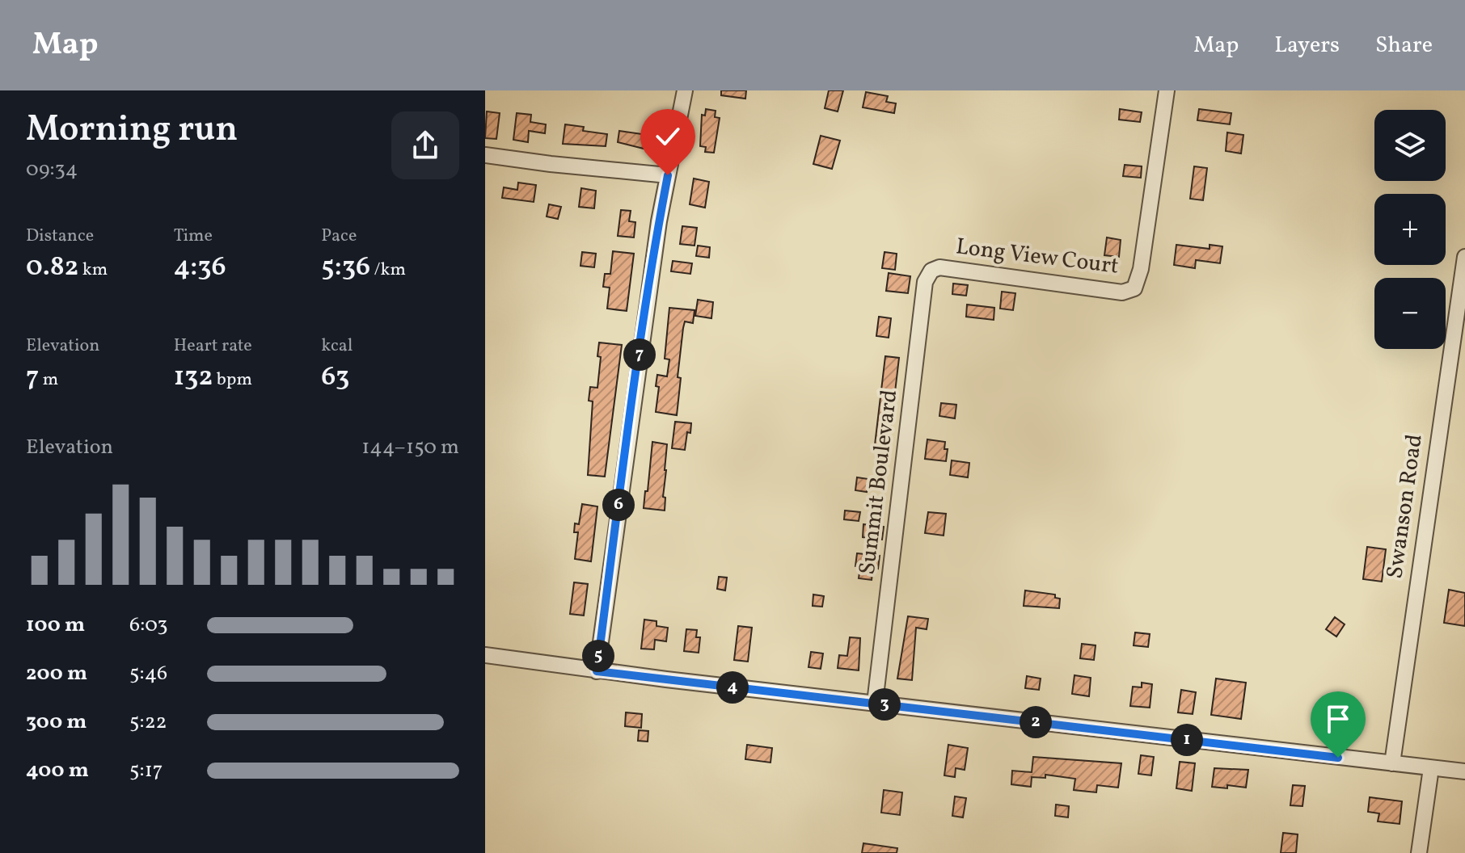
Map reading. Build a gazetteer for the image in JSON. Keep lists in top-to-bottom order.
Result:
{
  "streets": {
    "street": ["Long View Court", "Summit Boulevard", "Swanson Road"]
  },
  "crossings": [
    ["Long View Court", "Summit Boulevard"]
  ],
  "page": {
    "header": "Map",
    "nav": ["Map", "Layers", "Share"],
    "heading": ["Morning run", "09:34"],
    "map_buttons": ["+", "−"],
    "stats": [
      ["Distance", "0.82 km"],
      ["Time", "4:36"],
      ["Pace", "5:36 /km"],
      ["Elevation", "7 m"],
      ["Heart rate", "132 bpm"],
      ["kcal", "63"]
    ],
    "pins": [
      "7",
      "6",
      "5",
      "4",
      "3",
      "2",
      "1"
    ],
    "chart": ["Elevation", "144–150 m"],
    "list": [
      {
        "name": "100 m",
        "note": "6:03"
      },
      {
        "name": "200 m",
        "note": "5:46"
      },
      {
        "name": "300 m",
        "note": "5:22"
      },
      {
        "name": "400 m",
        "note": "5:17"
      }
    ]
  }
}
